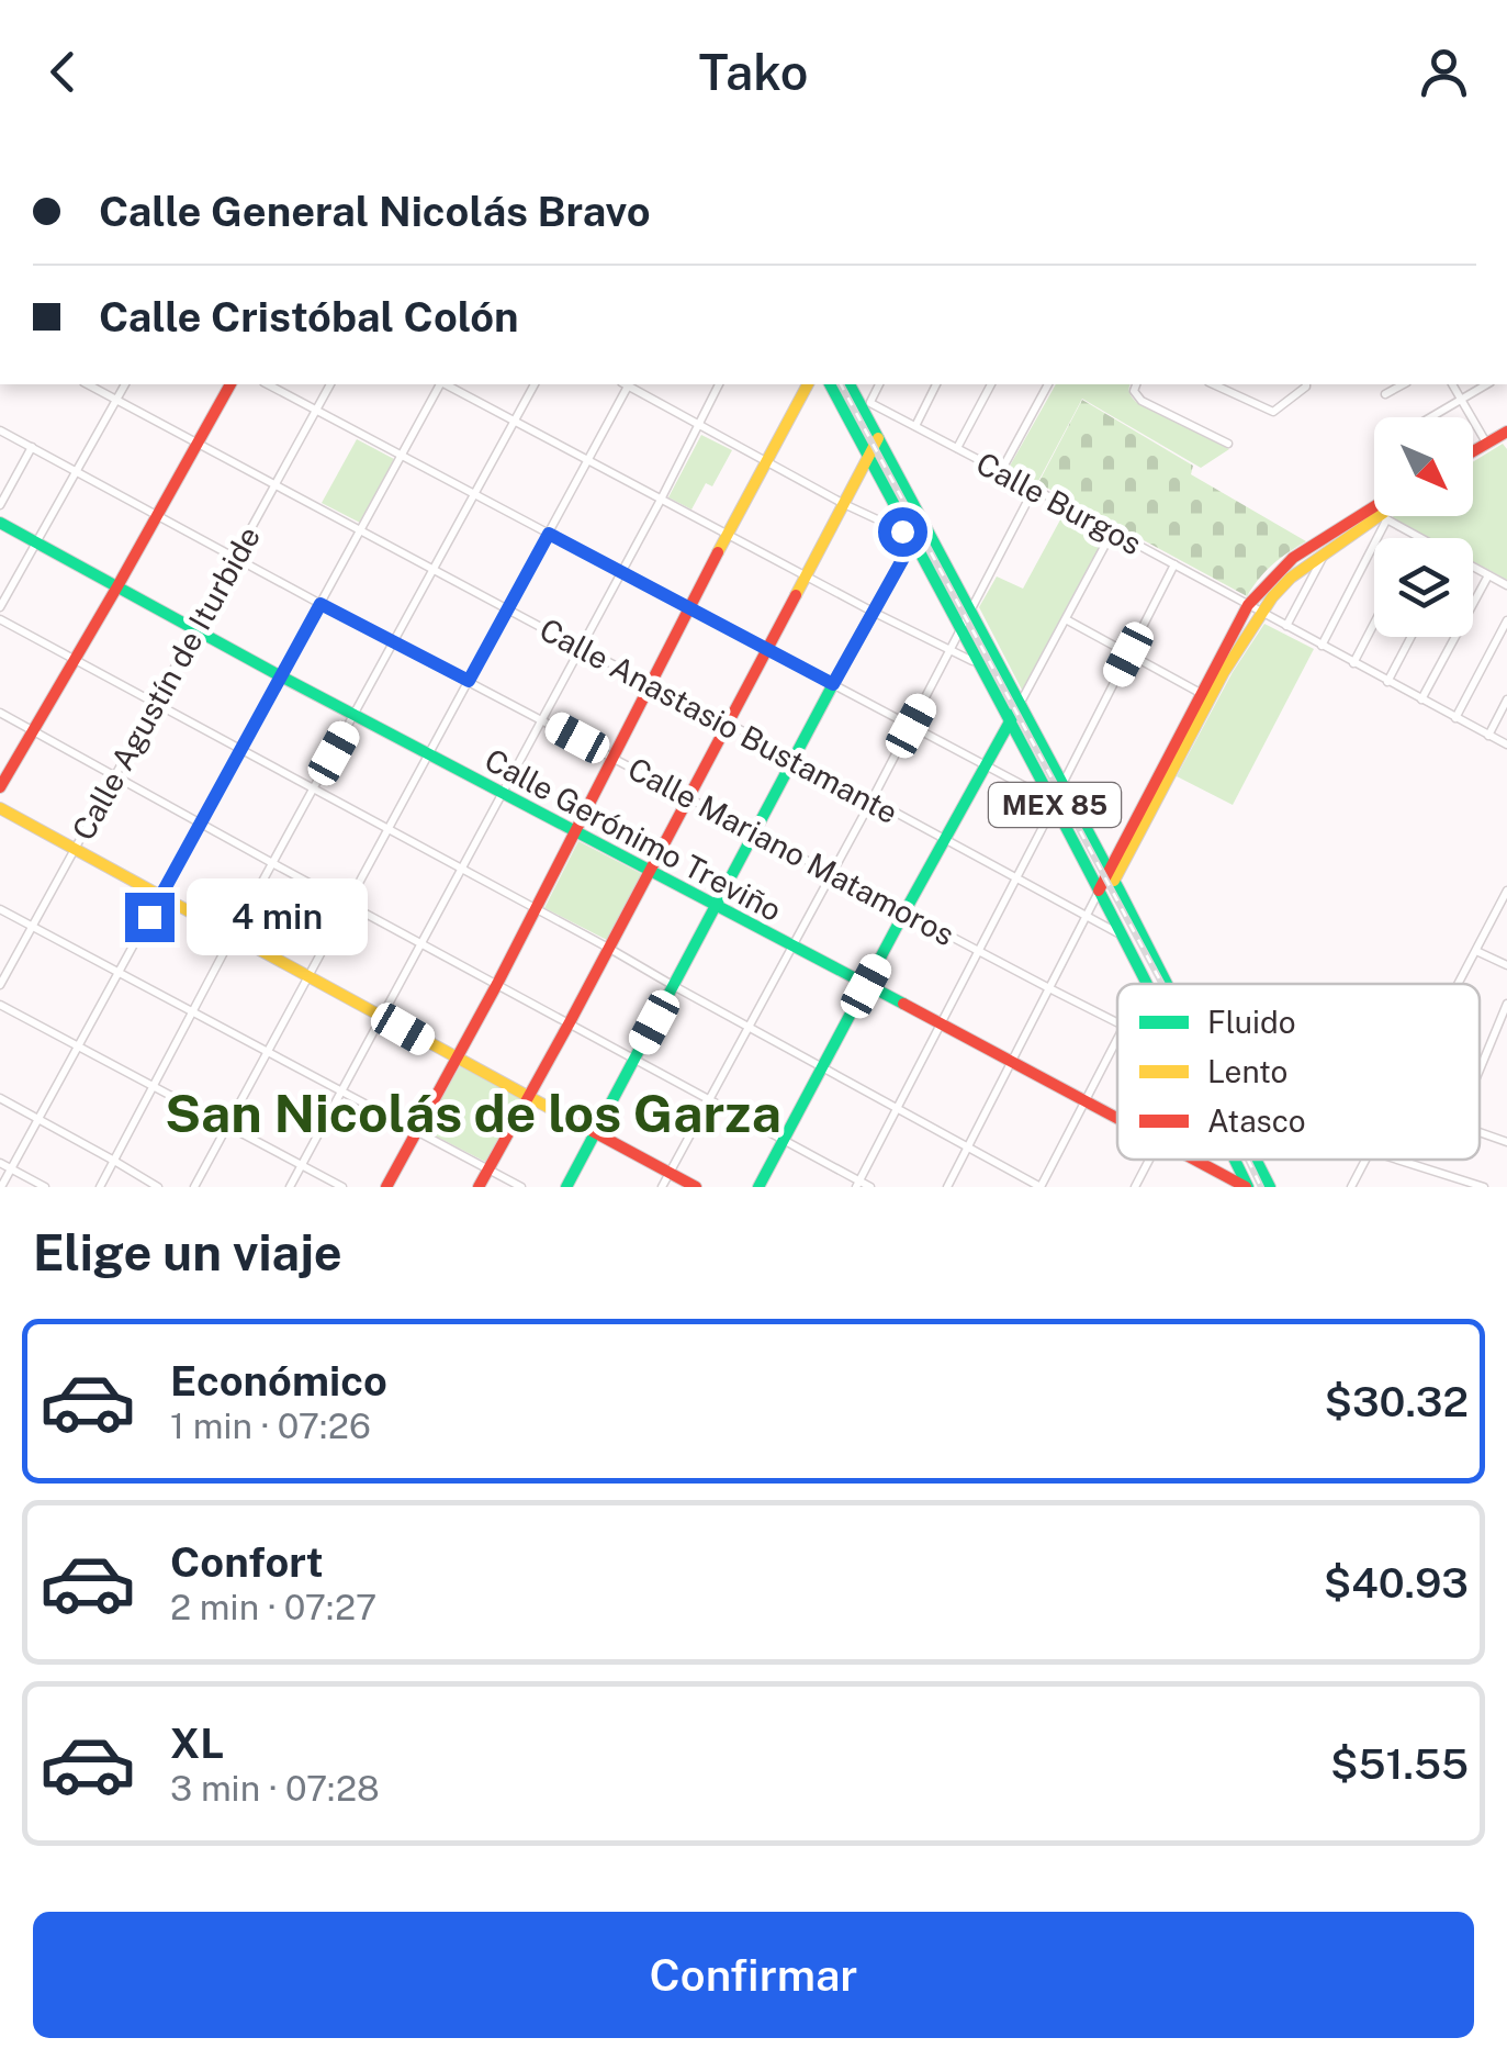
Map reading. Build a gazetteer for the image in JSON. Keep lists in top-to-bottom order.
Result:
{
  "streets": {
    "main road": ["MEX 85", "Calle Gerónimo Treviño"],
    "street": [
      "Calle Burgos",
      "Calle Agustín de Iturbide",
      "Calle Anastasio Bustamante",
      "Calle Mariano Matamoros"
    ]
  },
  "crossings": [
    ["Calle Burgos", "MEX 85"],
    ["Calle Agustín de Iturbide", "Calle Anastasio Bustamante"],
    ["Calle Agustín de Iturbide", "Calle Gerónimo Treviño"],
    ["Calle Agustín de Iturbide", "Calle Mariano Matamoros"],
    ["Calle Anastasio Bustamante", "MEX 85"],
    ["MEX 85", "Calle Gerónimo Treviño"]
  ],
  "districts": ["San Nicolás de los Garza"],
  "legend": ["Fluido", "Lento", "Atasco"],
  "north": "bottom right",
  "page": {
    "header": "Tako",
    "banner": ["Calle General Nicolás Bravo", "Calle Cristóbal Colón"],
    "bubble": "4 min",
    "heading": "Elige un viaje",
    "list": [
      {
        "name": "Económico",
        "note": "1 min · 07:26",
        "value": "$30.32"
      },
      {
        "name": "Confort",
        "note": "2 min · 07:27",
        "value": "$40.93"
      },
      {
        "name": "XL",
        "note": "3 min · 07:28",
        "value": "$51.55"
      }
    ],
    "buttons": "Confirmar"
  }
}
